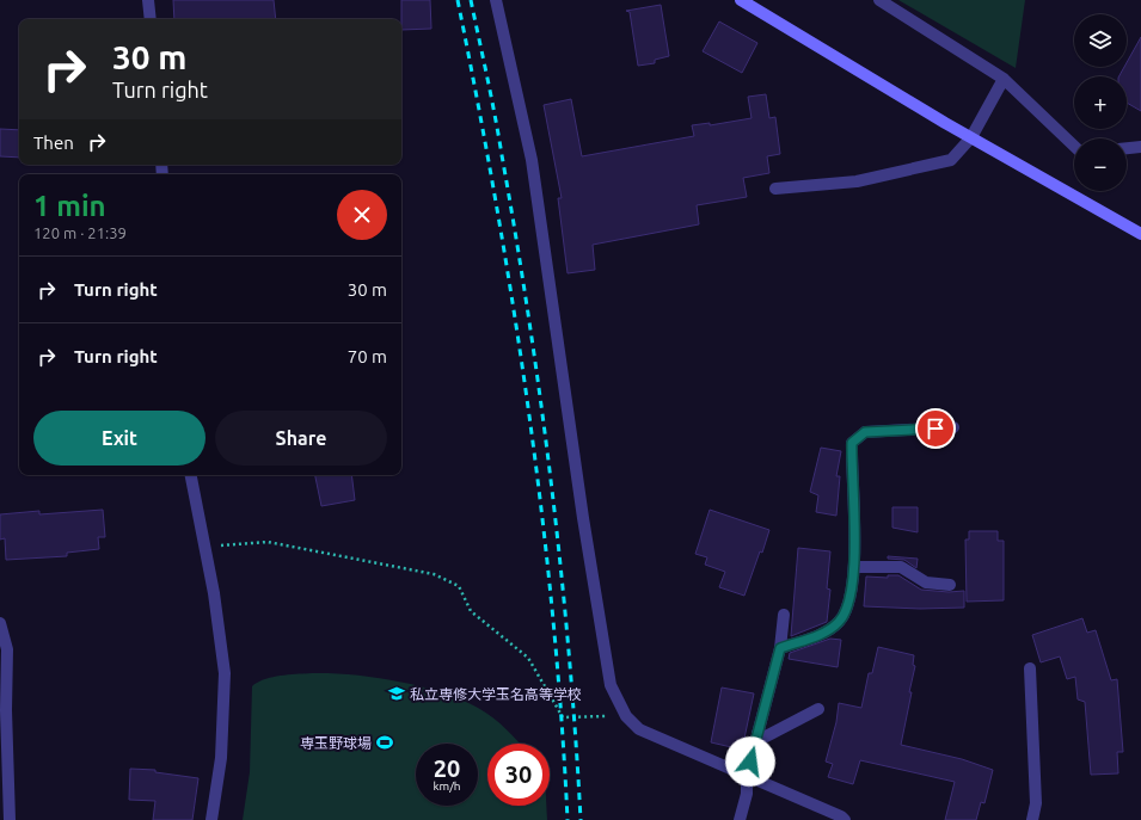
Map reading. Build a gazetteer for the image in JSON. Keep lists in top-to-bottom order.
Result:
{
  "places": {
    "school or university": ["私立専修大学玉名高等学校"],
    "sports": ["専玉野球場"]
  },
  "page": {
    "map_buttons": ["+", "−"],
    "turn": ["30 m", "Turn right"],
    "then": "Then",
    "heading": ["1 min", "120 m · 21:39"],
    "list": [
      {
        "name": "Turn right",
        "value": "30 m"
      },
      {
        "name": "Turn right",
        "value": "70 m"
      }
    ],
    "buttons": ["Exit", "Share"],
    "speed": "20 km/h",
    "limit": "30"
  }
}
